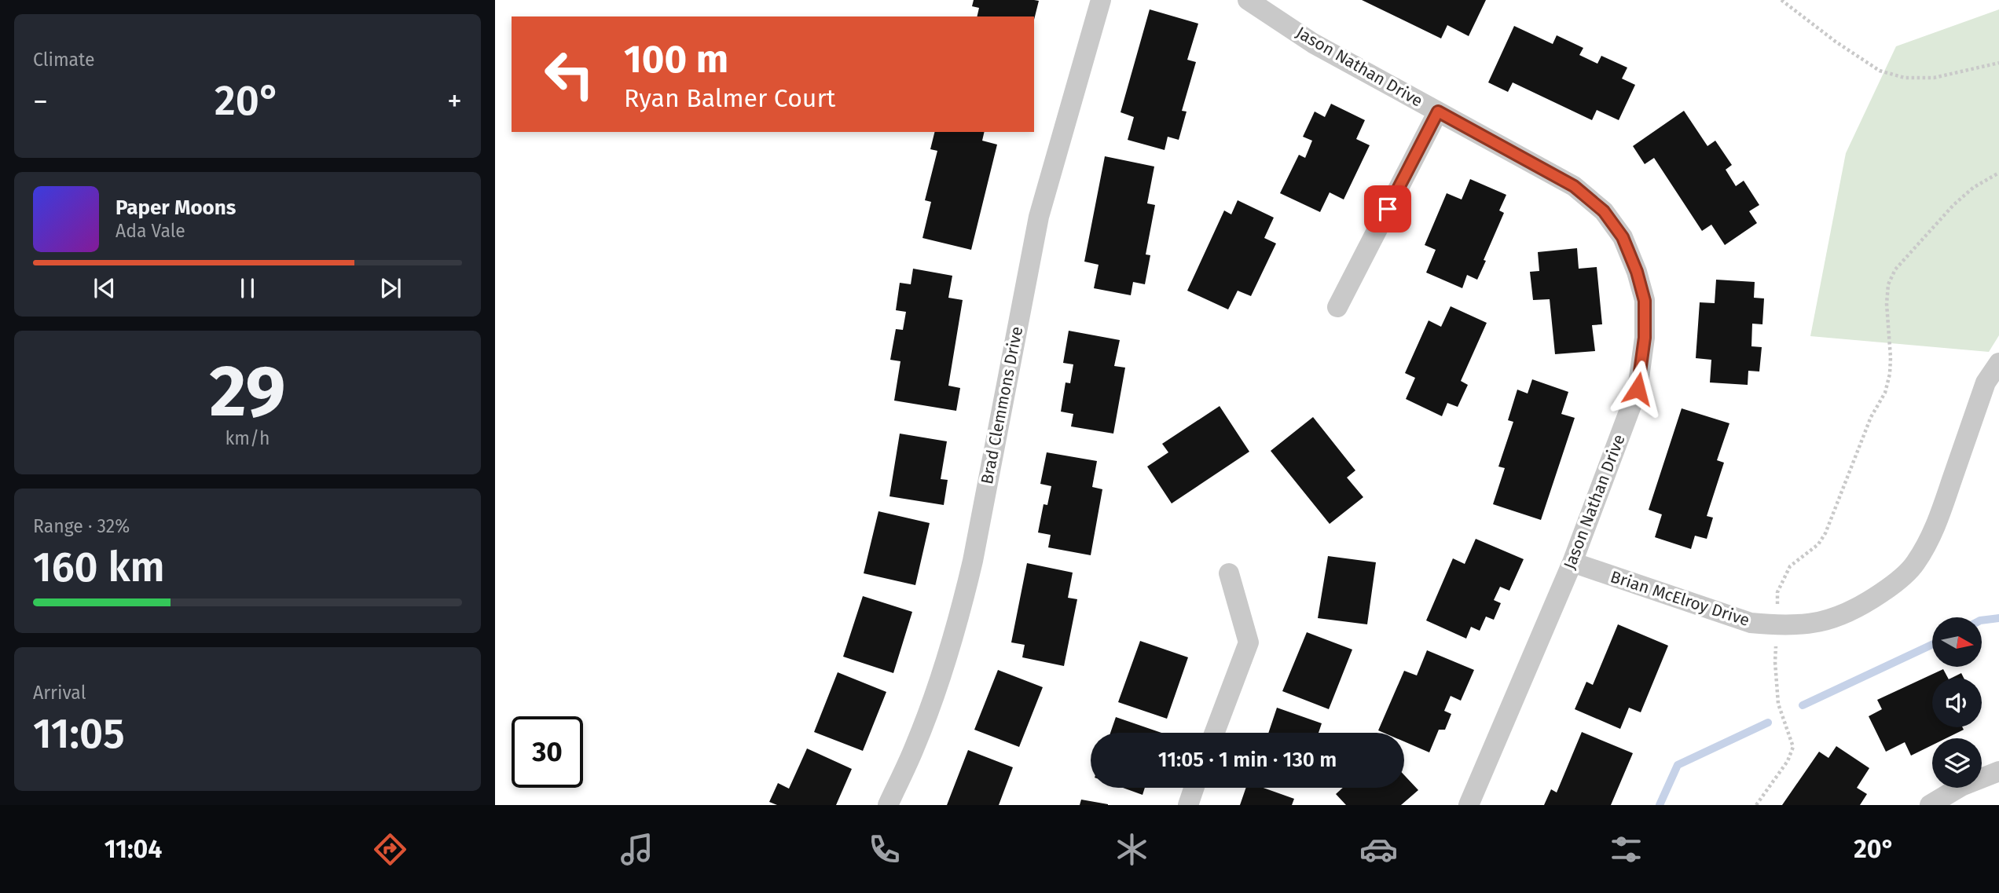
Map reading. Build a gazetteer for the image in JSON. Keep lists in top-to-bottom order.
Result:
{
  "streets": {
    "street": ["Jason Nathan Drive", "Brad Clemmons Drive", "Brian McElroy Drive"]
  },
  "crossings": [
    ["Jason Nathan Drive", "Brian McElroy Drive"]
  ],
  "north": "right",
  "page": {
    "tile": [
      "Climate",
      ["29", "km/h"],
      ["Range · 32%", "160 km"],
      ["Arrival", "11:05"]
    ],
    "turn": ["100 m", "Ryan Balmer Court"],
    "heat": ["−", "20°", "+"],
    "song": ["Paper Moons", "Ada Vale"],
    "limit": "30",
    "trip": "11:05 · 1 min · 130 m",
    "tabs": ["11:04", "20°"]
  }
}
